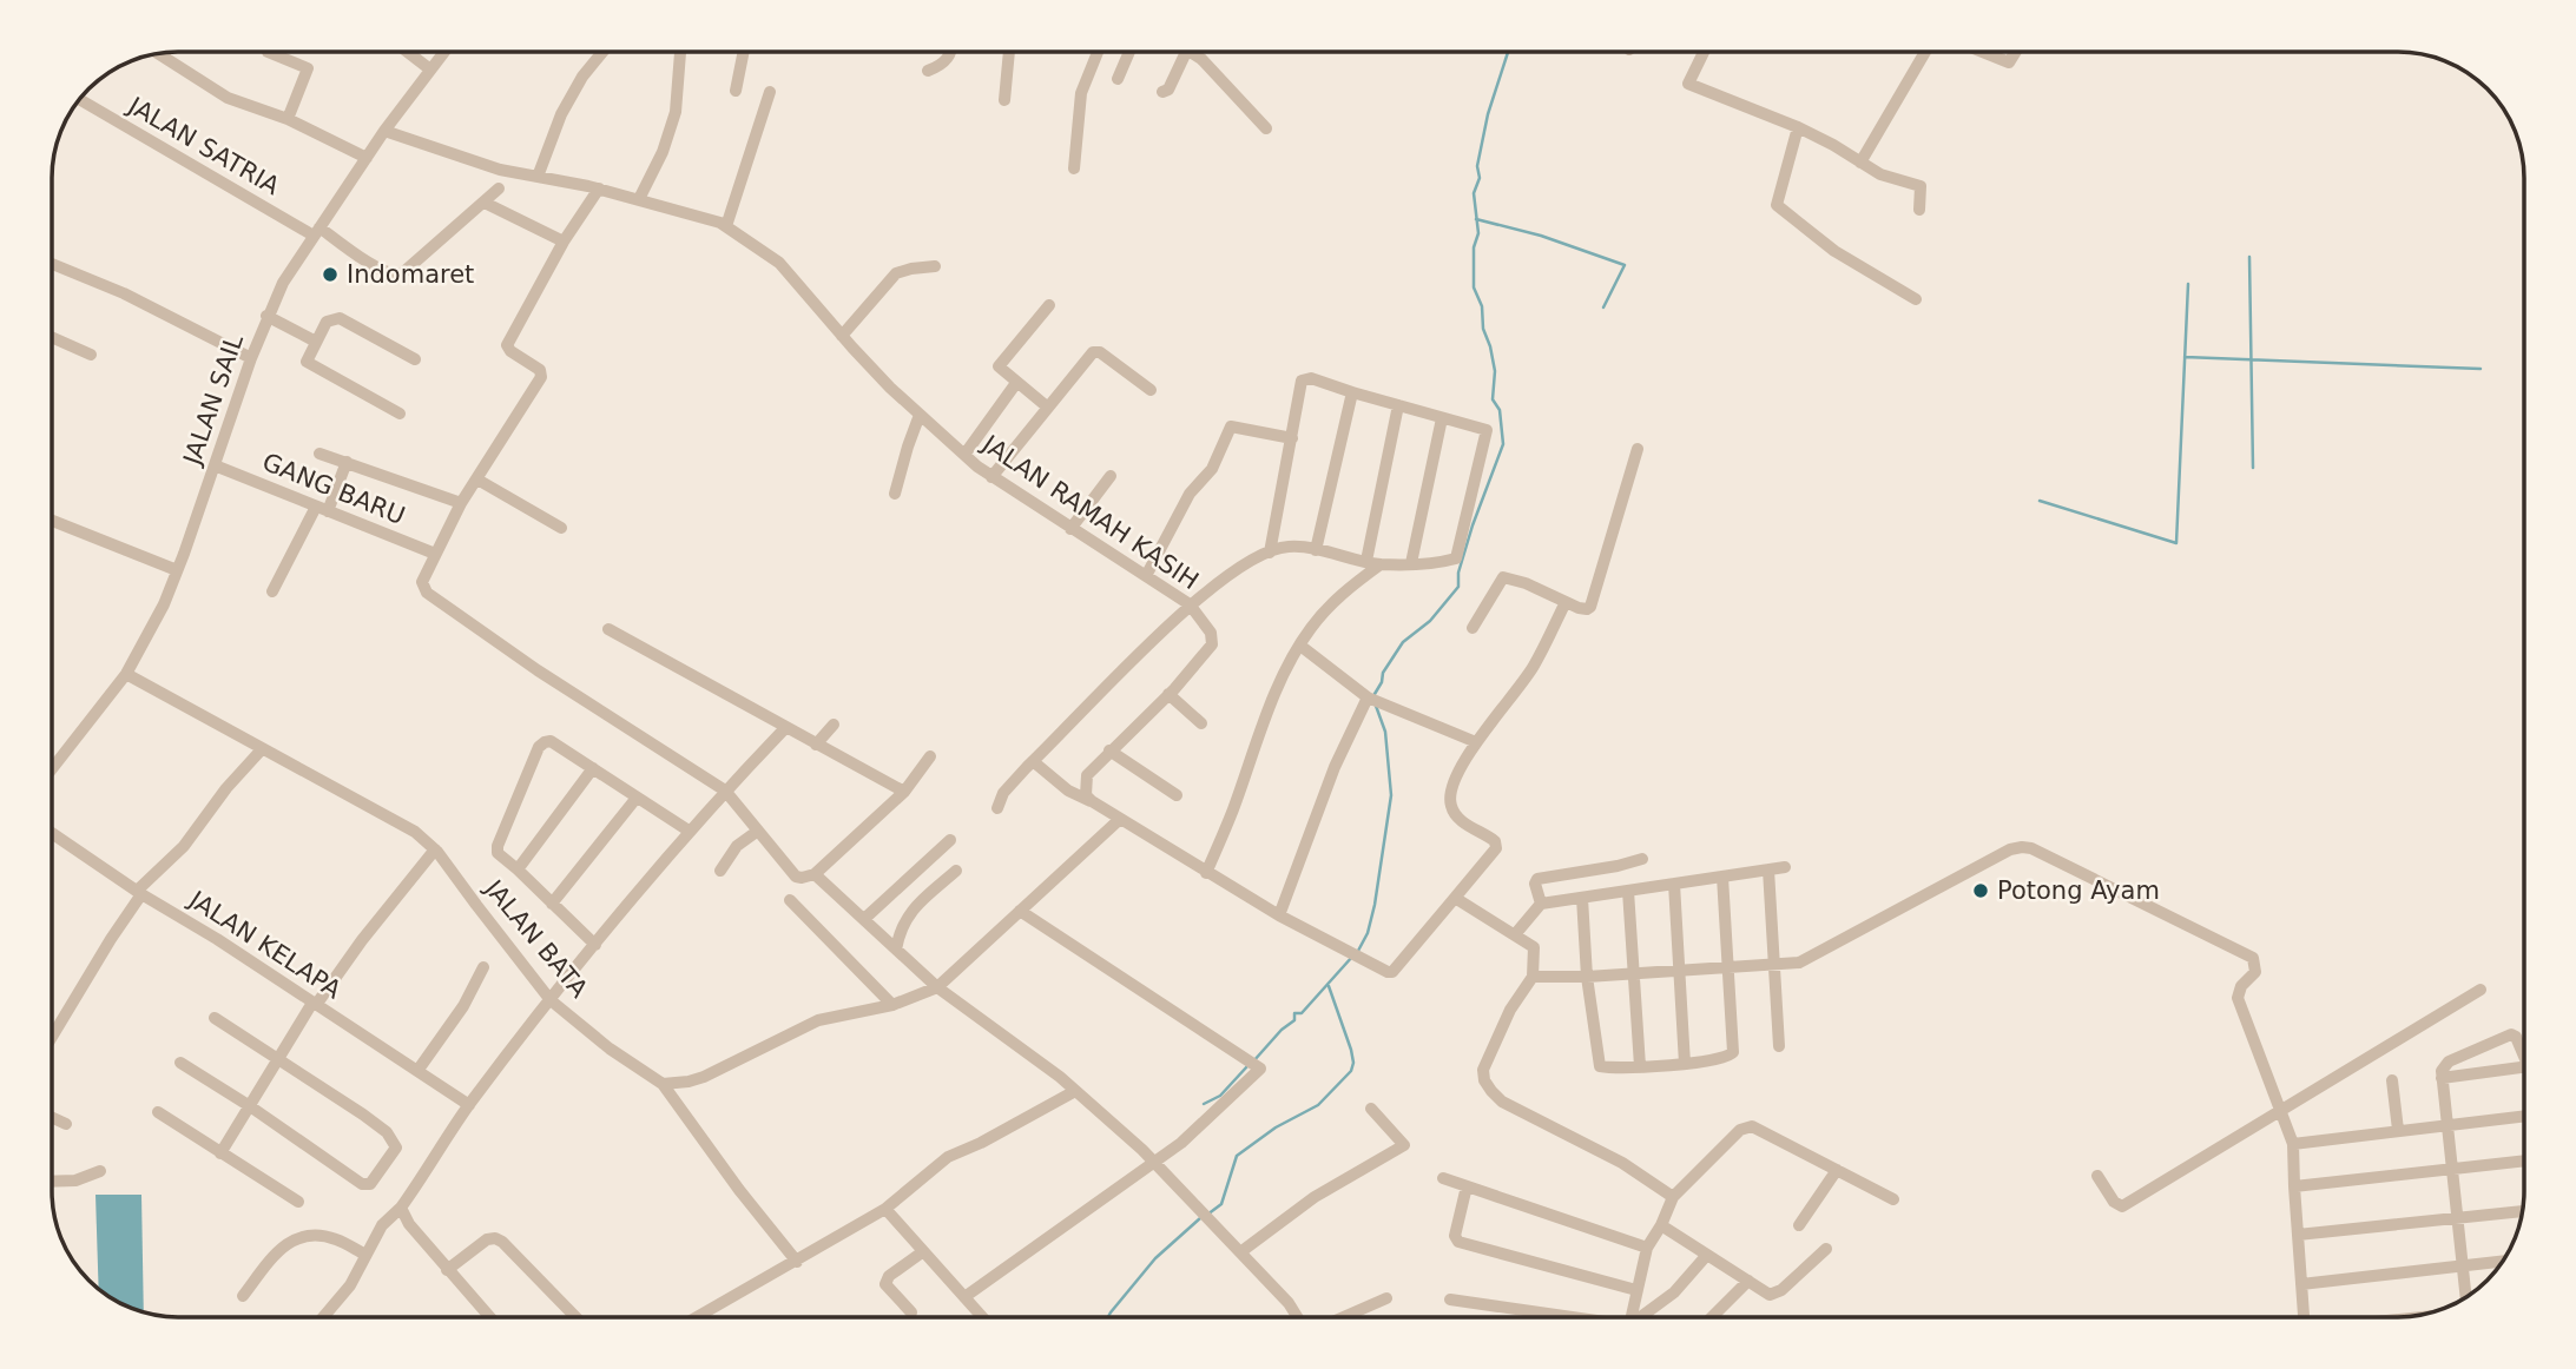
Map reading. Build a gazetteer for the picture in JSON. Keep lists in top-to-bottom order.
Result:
{
  "streets": {
    "street": [
      "JALAN SATRIA",
      "JALAN SAIL",
      "GANG BARU",
      "JALAN RAMAH KASIH",
      "JALAN BATA",
      "JALAN KELAPA"
    ]
  },
  "crossings": [
    ["JALAN SATRIA", "JALAN SAIL"],
    ["JALAN SAIL", "GANG BARU"],
    ["JALAN SAIL", "JALAN RAMAH KASIH"],
    ["JALAN SAIL", "JALAN BATA"]
  ],
  "places": ["Indomaret", "Potong Ayam"]
}
